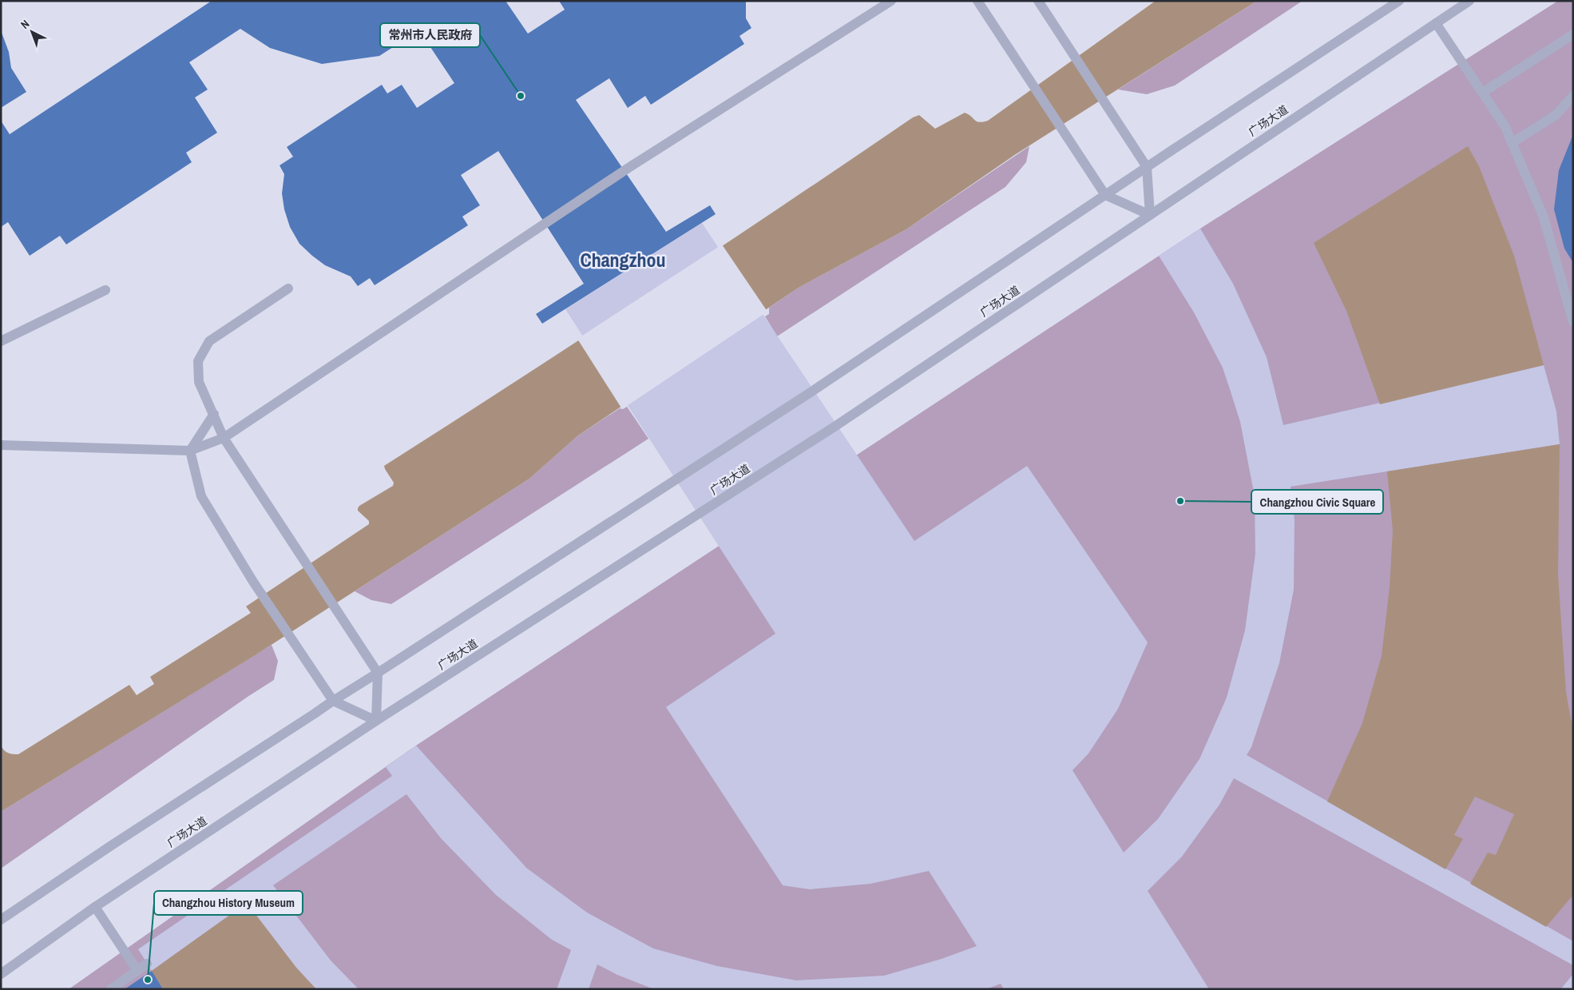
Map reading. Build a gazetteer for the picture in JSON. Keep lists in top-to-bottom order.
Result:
{
  "streets": {
    "street": ["广场大道"]
  },
  "districts": ["Changzhou"],
  "places": ["常州市人民政府", "Changzhou Civic Square", "Changzhou History Museum"],
  "north": "top left"
}
